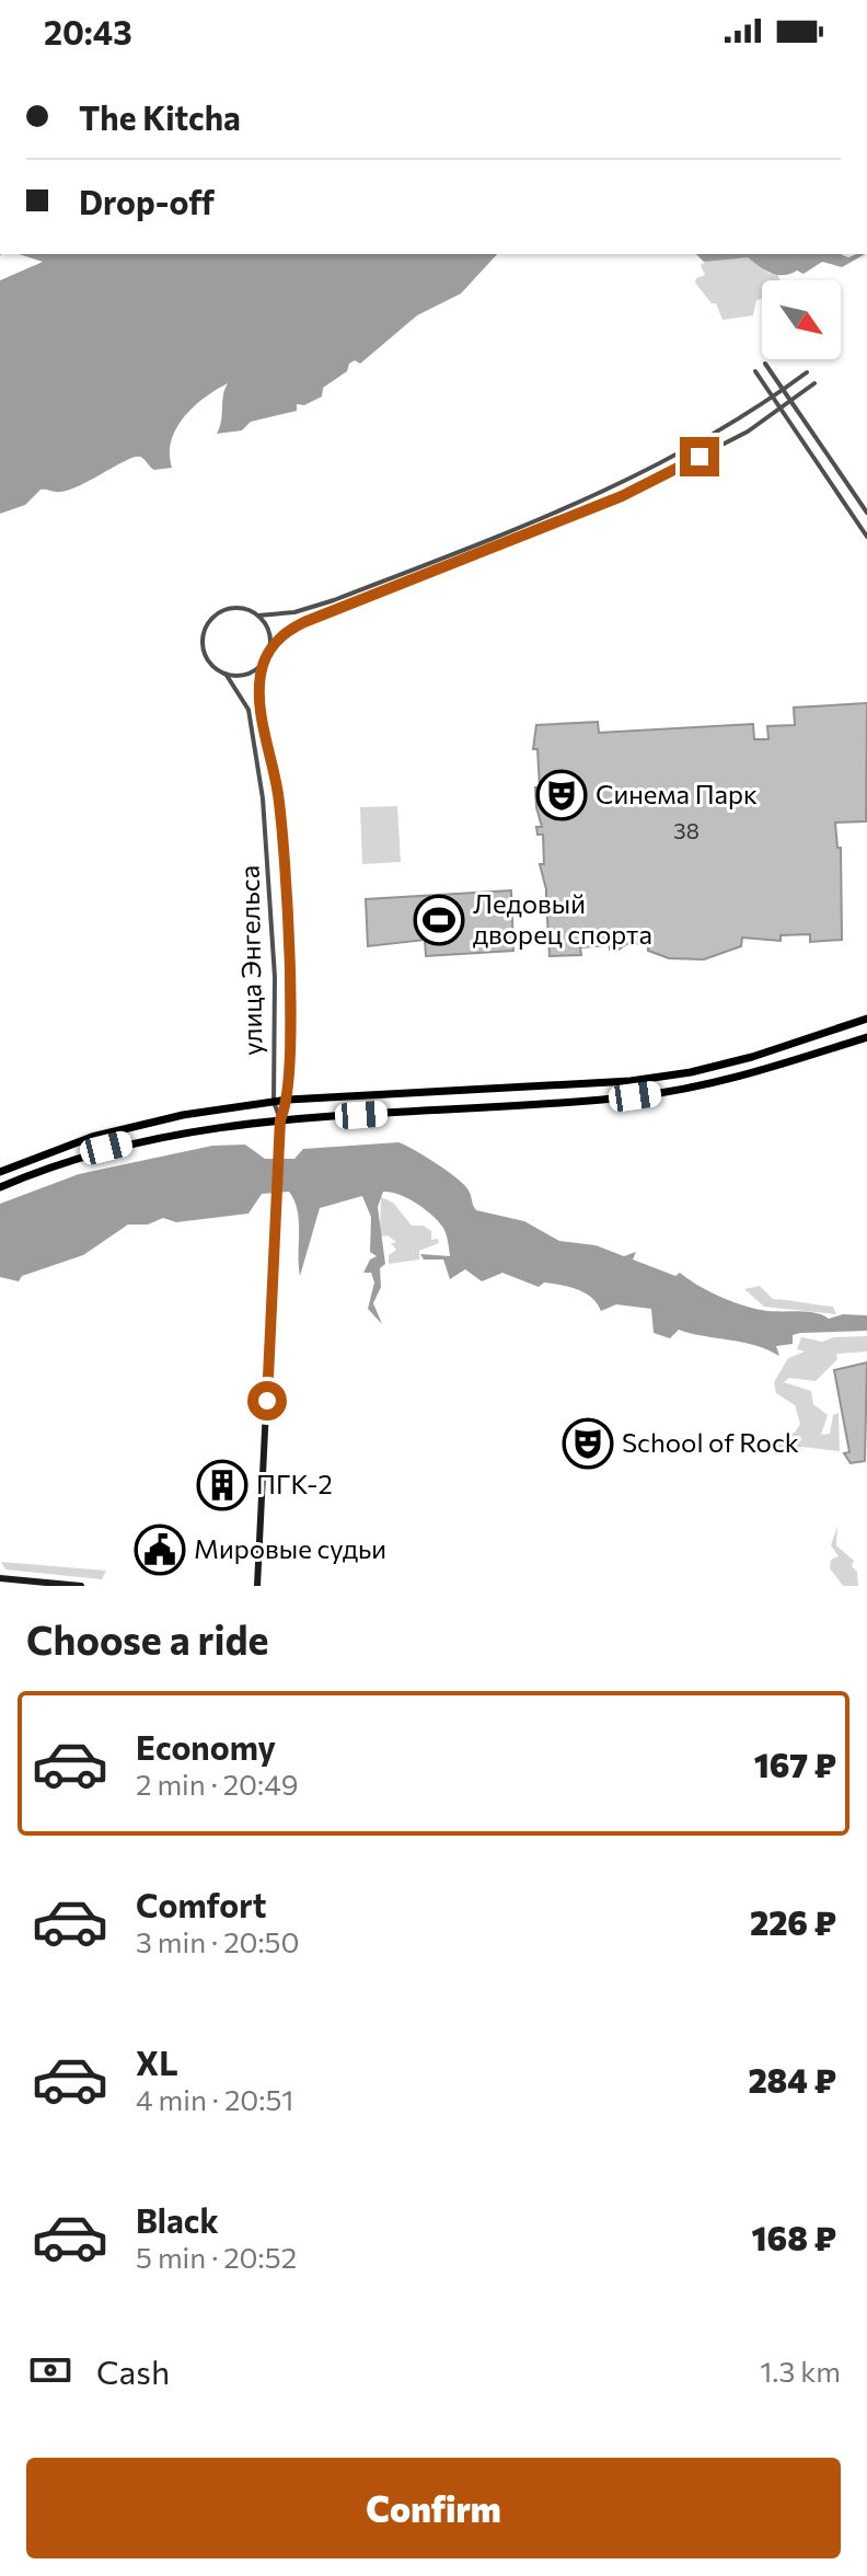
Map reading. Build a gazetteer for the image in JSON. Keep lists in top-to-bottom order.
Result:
{
  "streets": {
    "main road": ["улица Энгельса"]
  },
  "places": {
    "theatre": ["Синема Парк", "School of Rock"],
    "sports": ["Ледовый дворец спорта"],
    "building": ["ПГК-2"],
    "public building": ["Мировые судьи"]
  },
  "house_numbers": ["38"],
  "north": "bottom right",
  "page": {
    "status": "20:43",
    "banner": ["The Kitcha", "Drop-off"],
    "heading": "Choose a ride",
    "list": [
      {
        "name": "Economy",
        "note": "2 min · 20:49",
        "value": "167 ₽"
      },
      {
        "name": "Comfort",
        "note": "3 min · 20:50",
        "value": "226 ₽"
      },
      {
        "name": "XL",
        "note": "4 min · 20:51",
        "value": "284 ₽"
      },
      {
        "name": "Black",
        "note": "5 min · 20:52",
        "value": "168 ₽"
      }
    ],
    "pay": ["Cash", "1.3 km"],
    "buttons": "Confirm"
  }
}
